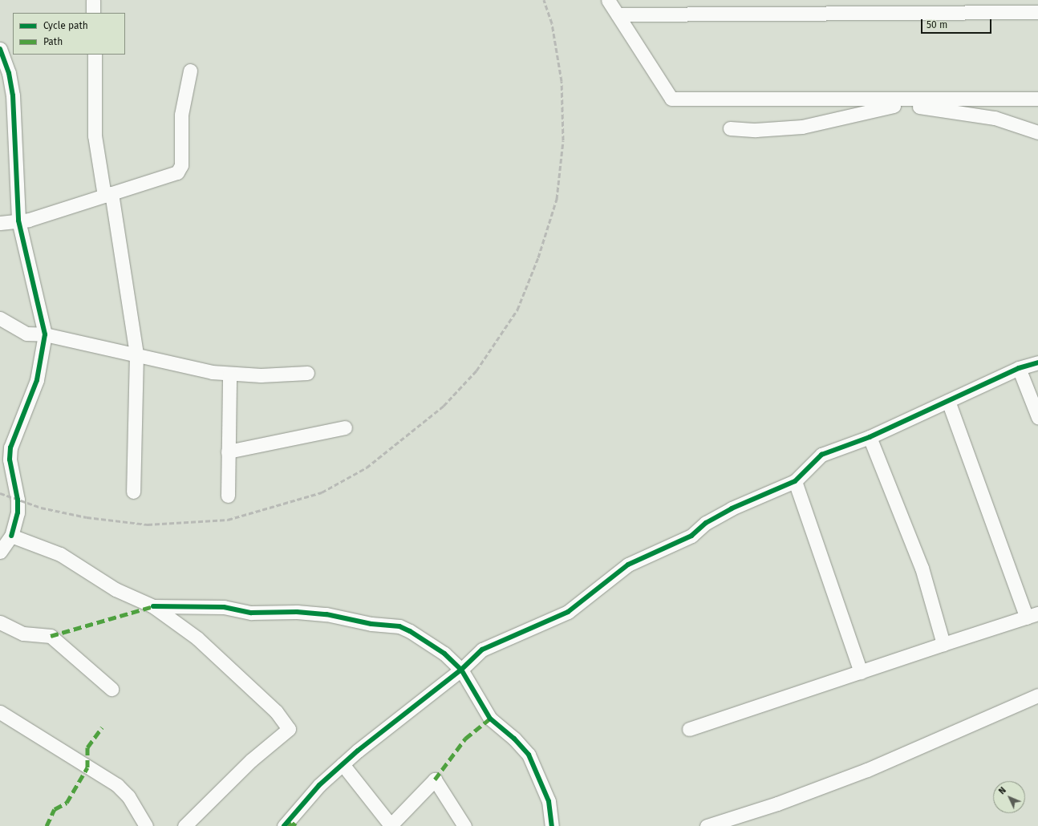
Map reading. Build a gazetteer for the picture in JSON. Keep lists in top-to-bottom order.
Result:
{
  "legend": ["Cycle path", "Path"],
  "scale_bar": "50 m",
  "north": "top left"
}
